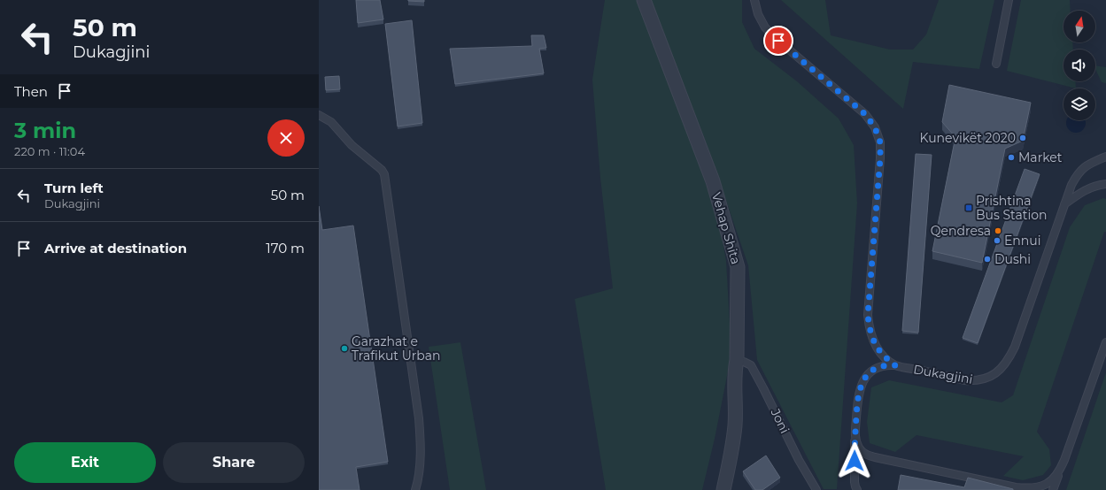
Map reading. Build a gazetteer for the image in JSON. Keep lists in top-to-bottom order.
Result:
{
  "streets": {
    "street": ["Vehap Shita"],
    "lane": ["Dukagjini", "Joni"]
  },
  "crossings": [
    ["Vehap Shita", "Joni"]
  ],
  "places": {
    "other": [
      "Kunevikët 2020",
      "Market",
      "Qendresa",
      "Ennui",
      "Dushi",
      "Garazhat e Trafikut Urban"
    ],
    "transit": ["Prishtina Bus Station"]
  },
  "north": "top",
  "page": {
    "turn": ["50 m", "Dukagjini"],
    "then": "Then",
    "heading": ["3 min", "220 m · 11:04"],
    "list": [
      {
        "name": "Turn left",
        "note": "Dukagjini",
        "value": "50 m"
      },
      {
        "name": "Arrive at destination",
        "value": "170 m"
      }
    ],
    "buttons": ["Exit", "Share"]
  }
}
